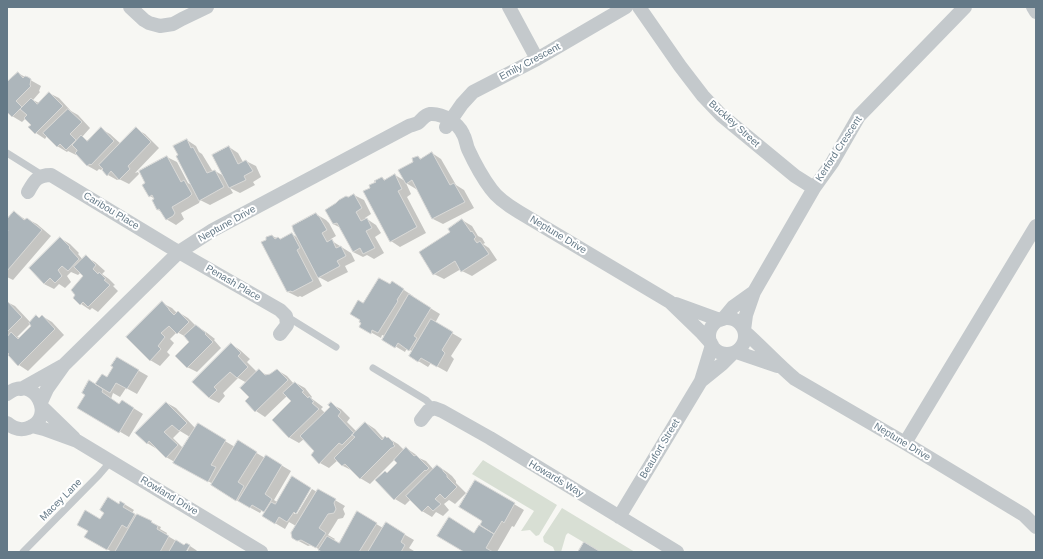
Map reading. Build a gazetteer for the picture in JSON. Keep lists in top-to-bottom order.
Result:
{
  "streets": {
    "street": [
      "Emily Crescent",
      "Buckley Street",
      "Kerford Crescent",
      "Caribou Place",
      "Neptune Drive",
      "Penash Place",
      "Beaufort Street",
      "Howards Way",
      "Rowland Drive"
    ],
    "lane": ["Macey Lane"]
  },
  "crossings": [
    ["Emily Crescent", "Neptune Drive"],
    ["Buckley Street", "Kerford Crescent"],
    ["Kerford Crescent", "Neptune Drive"],
    ["Kerford Crescent", "Beaufort Street"],
    ["Caribou Place", "Neptune Drive"],
    ["Caribou Place", "Penash Place"],
    ["Neptune Drive", "Penash Place"],
    ["Neptune Drive", "Beaufort Street"],
    ["Neptune Drive", "Rowland Drive"],
    ["Beaufort Street", "Howards Way"],
    ["Rowland Drive", "Macey Lane"]
  ]
}
